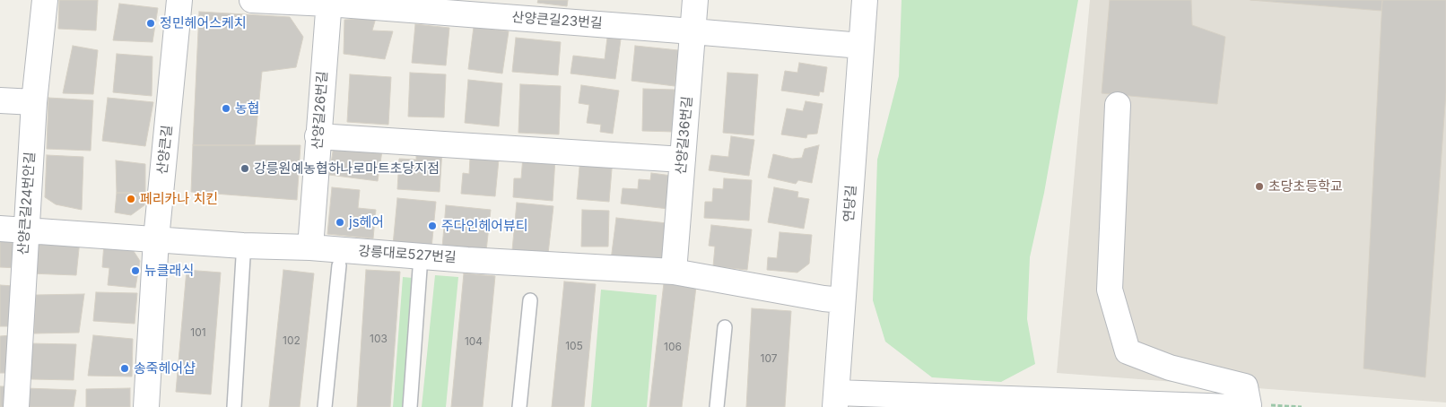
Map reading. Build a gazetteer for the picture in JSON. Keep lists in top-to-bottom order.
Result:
{
  "streets": {
    "street": [
      "산양큰길23번길",
      "산양길26번길",
      "산양길36번길",
      "산양큰길",
      "산양큰길24번안길",
      "연당길",
      "강릉대로527번길"
    ]
  },
  "crossings": [
    ["산양큰길23번길", "산양길26번길"],
    ["산양큰길23번길", "산양길36번길"],
    ["산양큰길23번길", "연당길"],
    ["산양길26번길", "강릉대로527번길"],
    ["산양길36번길", "강릉대로527번길"],
    ["산양큰길", "강릉대로527번길"],
    ["산양큰길24번안길", "강릉대로527번길"],
    ["연당길", "강릉대로527번길"]
  ],
  "places": [
    "정민헤어스케치",
    "농협",
    "강릉원예농협하나로마트초당지점",
    "초당초등학교",
    "페리카나 치킨",
    "js헤어",
    "주다인헤어뷰티",
    "뉴클래식",
    "송죽헤어샵"
  ],
  "house_numbers": [
    "101",
    "103",
    "102",
    "104",
    "105",
    "106",
    "107"
  ]
}
